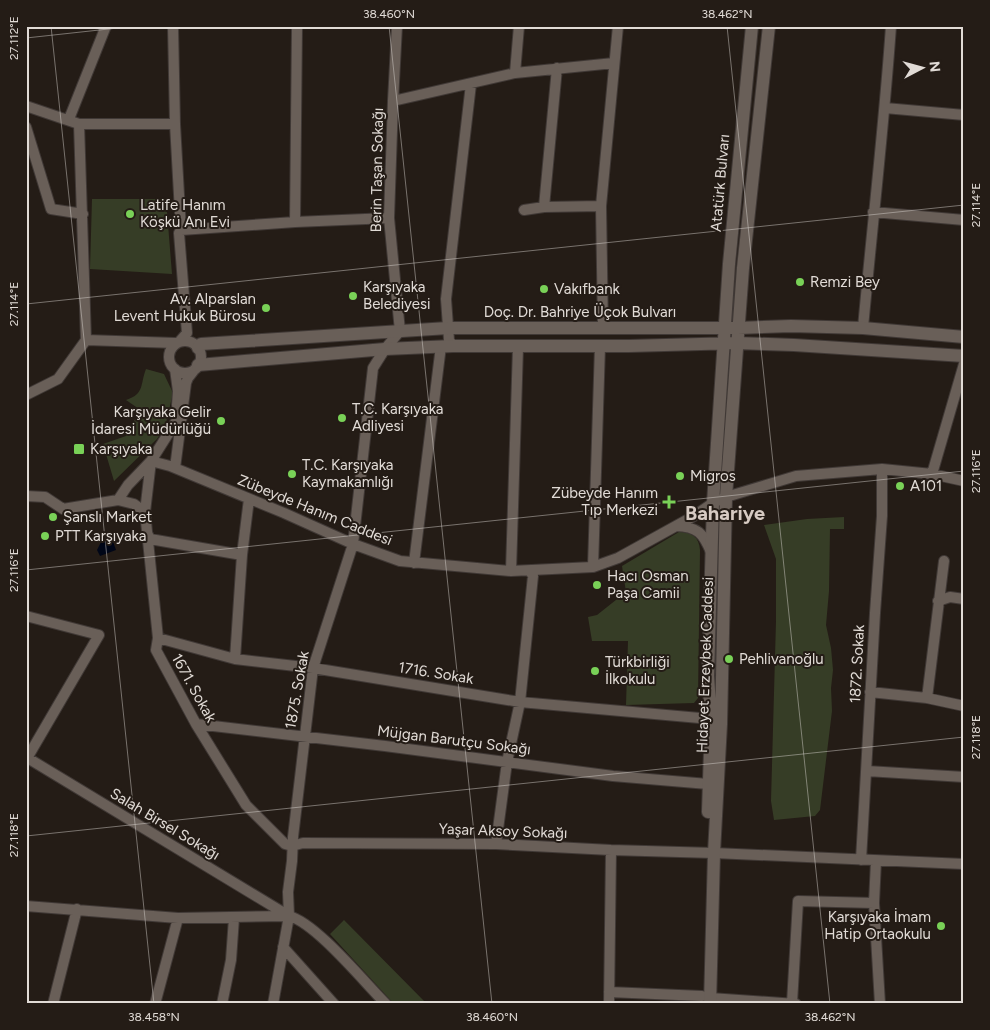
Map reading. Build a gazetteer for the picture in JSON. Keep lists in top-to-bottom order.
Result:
{
  "streets": {
    "main road": ["Atatürk Bulvarı", "Doç. Dr. Bahriye Üçok Bulvarı", "Hidayet Erzeybek Caddesi"],
    "street": [
      "Berin Taşan Sokağı",
      "Zübeyde Hanım Caddesi",
      "1872. Sokak",
      "1716. Sokak",
      "1671. Sokak",
      "1875. Sokak",
      "Müjgan Barutçu Sokağı",
      "Salah Birsel Sokağı",
      "Yaşar Aksoy Sokağı"
    ]
  },
  "crossings": [
    ["Berin Taşan Sokağı", "Doç. Dr. Bahriye Üçok Bulvarı"],
    ["Atatürk Bulvarı", "Doç. Dr. Bahriye Üçok Bulvarı"],
    ["Atatürk Bulvarı", "Hidayet Erzeybek Caddesi"],
    ["Doç. Dr. Bahriye Üçok Bulvarı", "Hidayet Erzeybek Caddesi"],
    ["Zübeyde Hanım Caddesi", "1872. Sokak"],
    ["Zübeyde Hanım Caddesi", "Hidayet Erzeybek Caddesi"],
    ["Zübeyde Hanım Caddesi", "1671. Sokak"],
    ["Zübeyde Hanım Caddesi", "1875. Sokak"],
    ["1872. Sokak", "Yaşar Aksoy Sokağı"],
    ["Hidayet Erzeybek Caddesi", "1716. Sokak"],
    ["Hidayet Erzeybek Caddesi", "Müjgan Barutçu Sokağı"],
    ["Hidayet Erzeybek Caddesi", "Yaşar Aksoy Sokağı"],
    ["1716. Sokak", "1671. Sokak"],
    ["1716. Sokak", "1875. Sokak"],
    ["1671. Sokak", "1875. Sokak"],
    ["1671. Sokak", "Müjgan Barutçu Sokağı"],
    ["1671. Sokak", "Yaşar Aksoy Sokağı"],
    ["1875. Sokak", "Müjgan Barutçu Sokağı"],
    ["1875. Sokak", "Salah Birsel Sokağı"],
    ["1875. Sokak", "Yaşar Aksoy Sokağı"]
  ],
  "districts": ["Bahariye"],
  "places": {
    "other": [
      "Latife Hanım Köşkü Anı Evi",
      "Remzi Bey",
      "Vakıfbank",
      "Karşıyaka Belediyesi",
      "Av. Alparslan Levent Hukuk Bürosu",
      "T.C. Karşıyaka Adliyesi",
      "Karşıyaka Gelir İdaresi Müdürlüğü",
      "T.C. Karşıyaka Kaymakamlığı",
      "Migros",
      "A101",
      "Şanslı Market",
      "PTT Karşıyaka",
      "Hacı Osman Paşa Camii",
      "Pehlivanoğlu",
      "Türkbirliği İlkokulu",
      "Karşıyaka İmam Hatip Ortaokulu"
    ],
    "transit": ["Karşıyaka"],
    "health": ["Zübeyde Hanım Tıp Merkezi"]
  },
  "north": "right",
  "coordinates": [
    "38.460°N",
    "38.462°N",
    "27.112°E",
    "27.114°E",
    "27.116°E",
    "27.118°E",
    "38.458°N"
  ]
}
